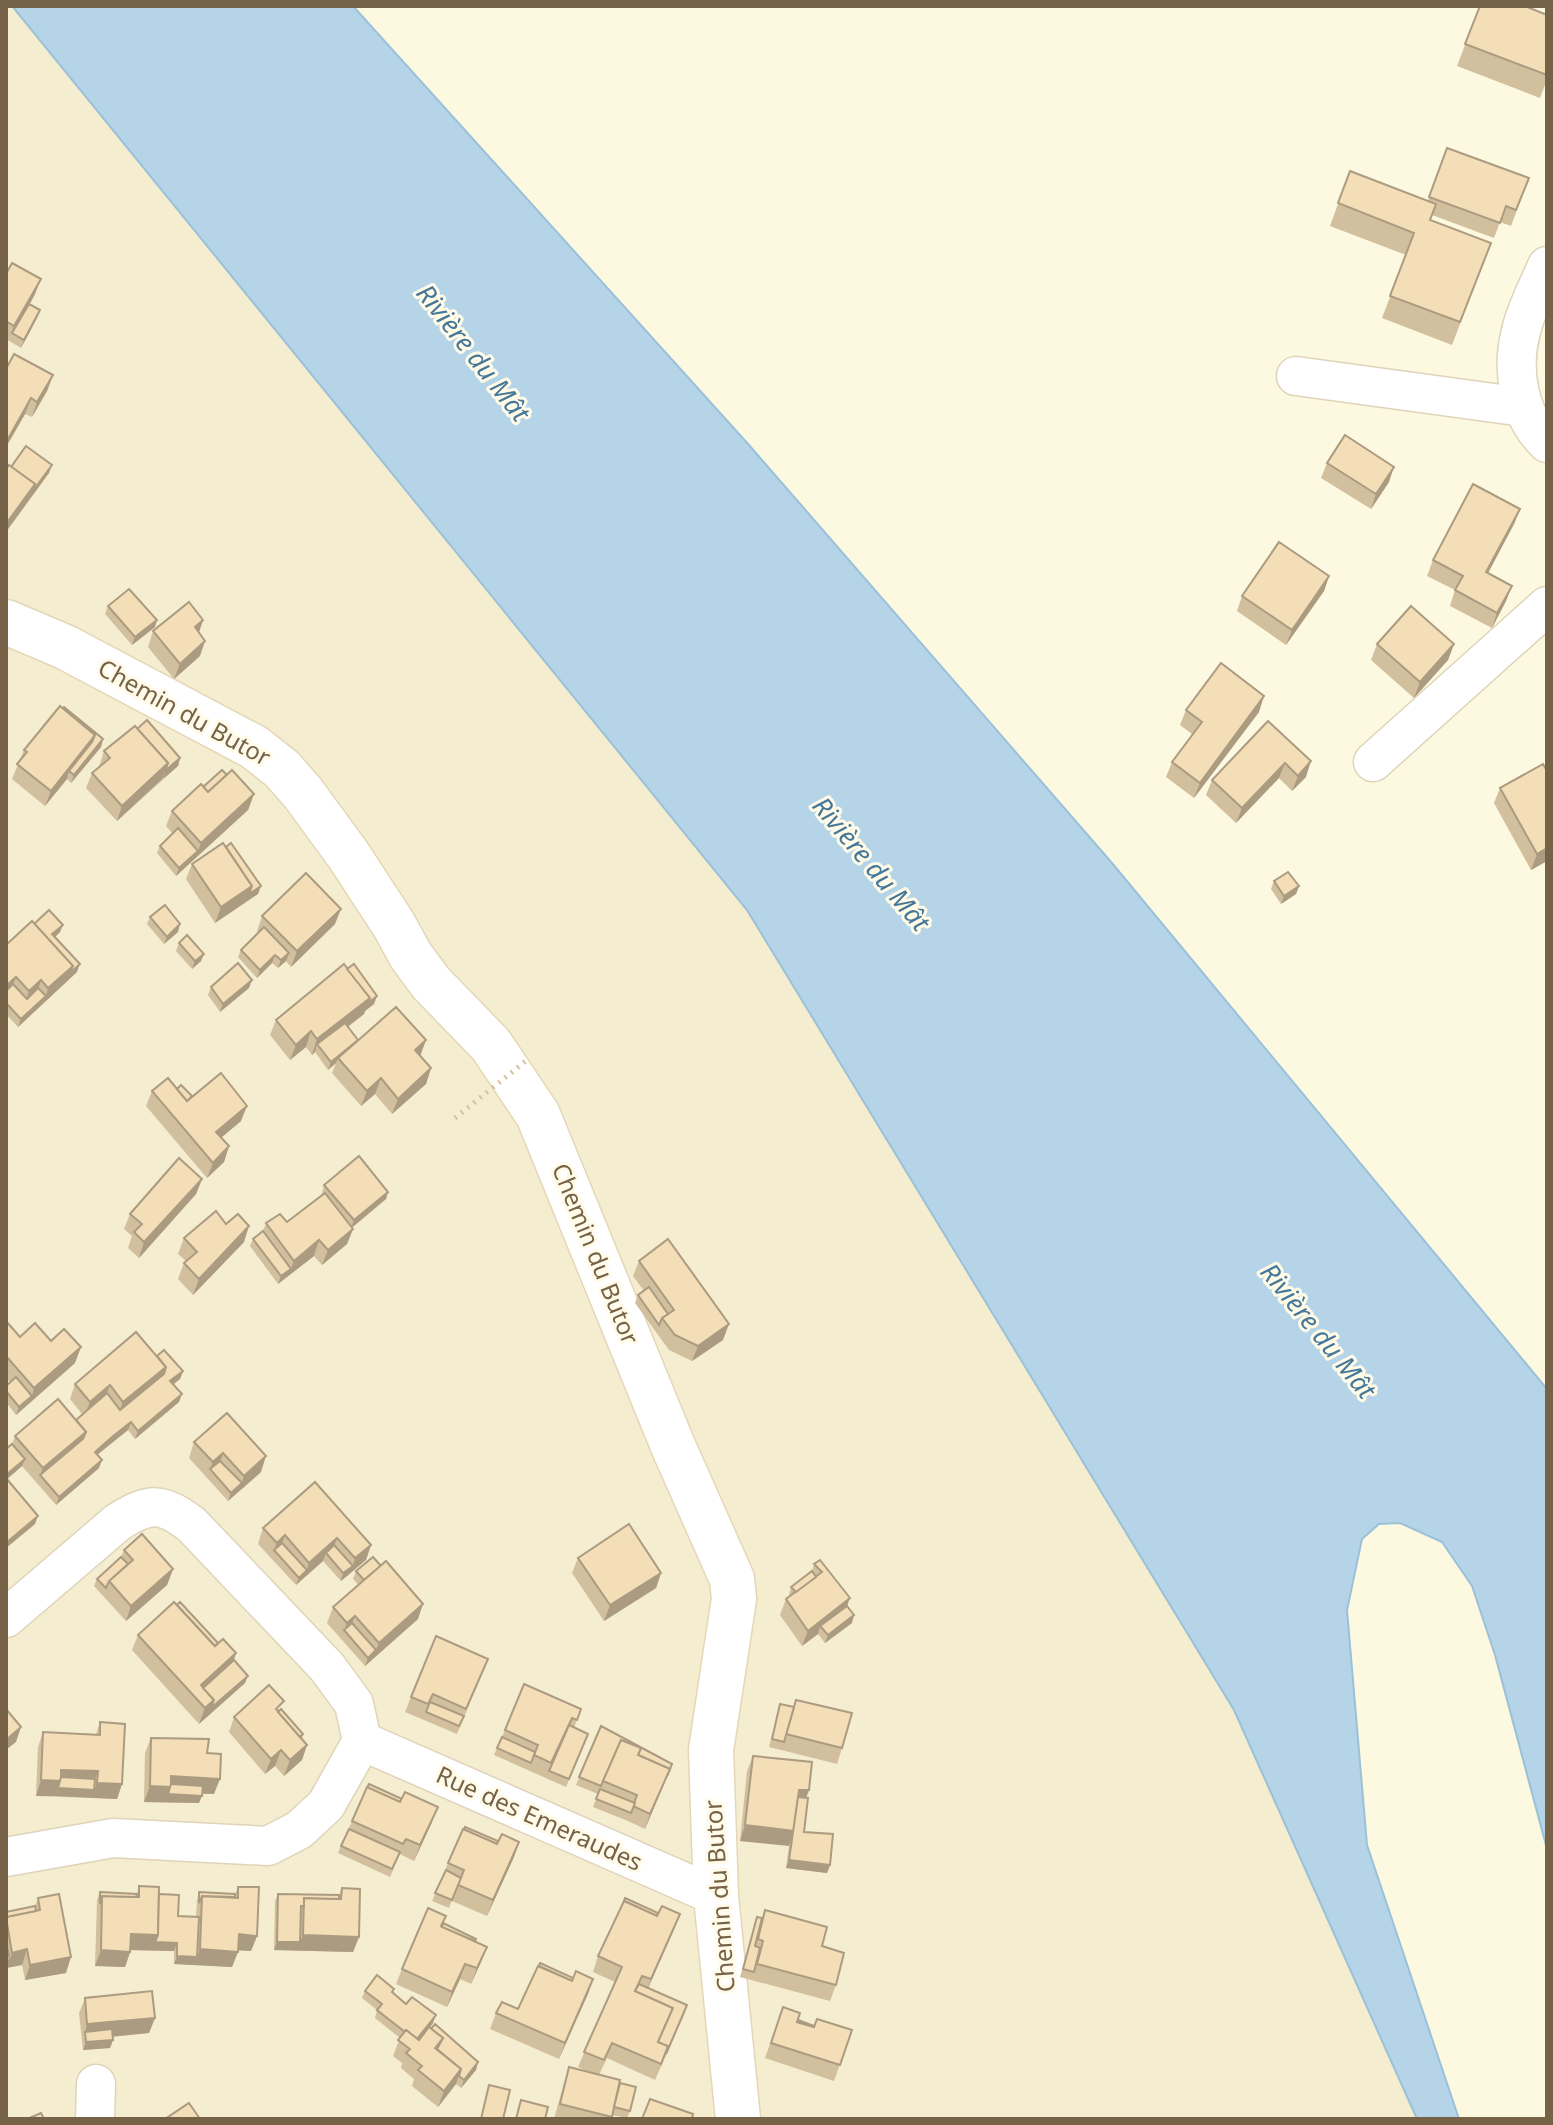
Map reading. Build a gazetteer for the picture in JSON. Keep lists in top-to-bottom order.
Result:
{
  "streets": {
    "street": ["Chemin du Butor", "Rue des Emeraudes"]
  },
  "crossings": [
    ["Chemin du Butor", "Rue des Emeraudes"]
  ],
  "water": ["Rivière du Mât"]
}
